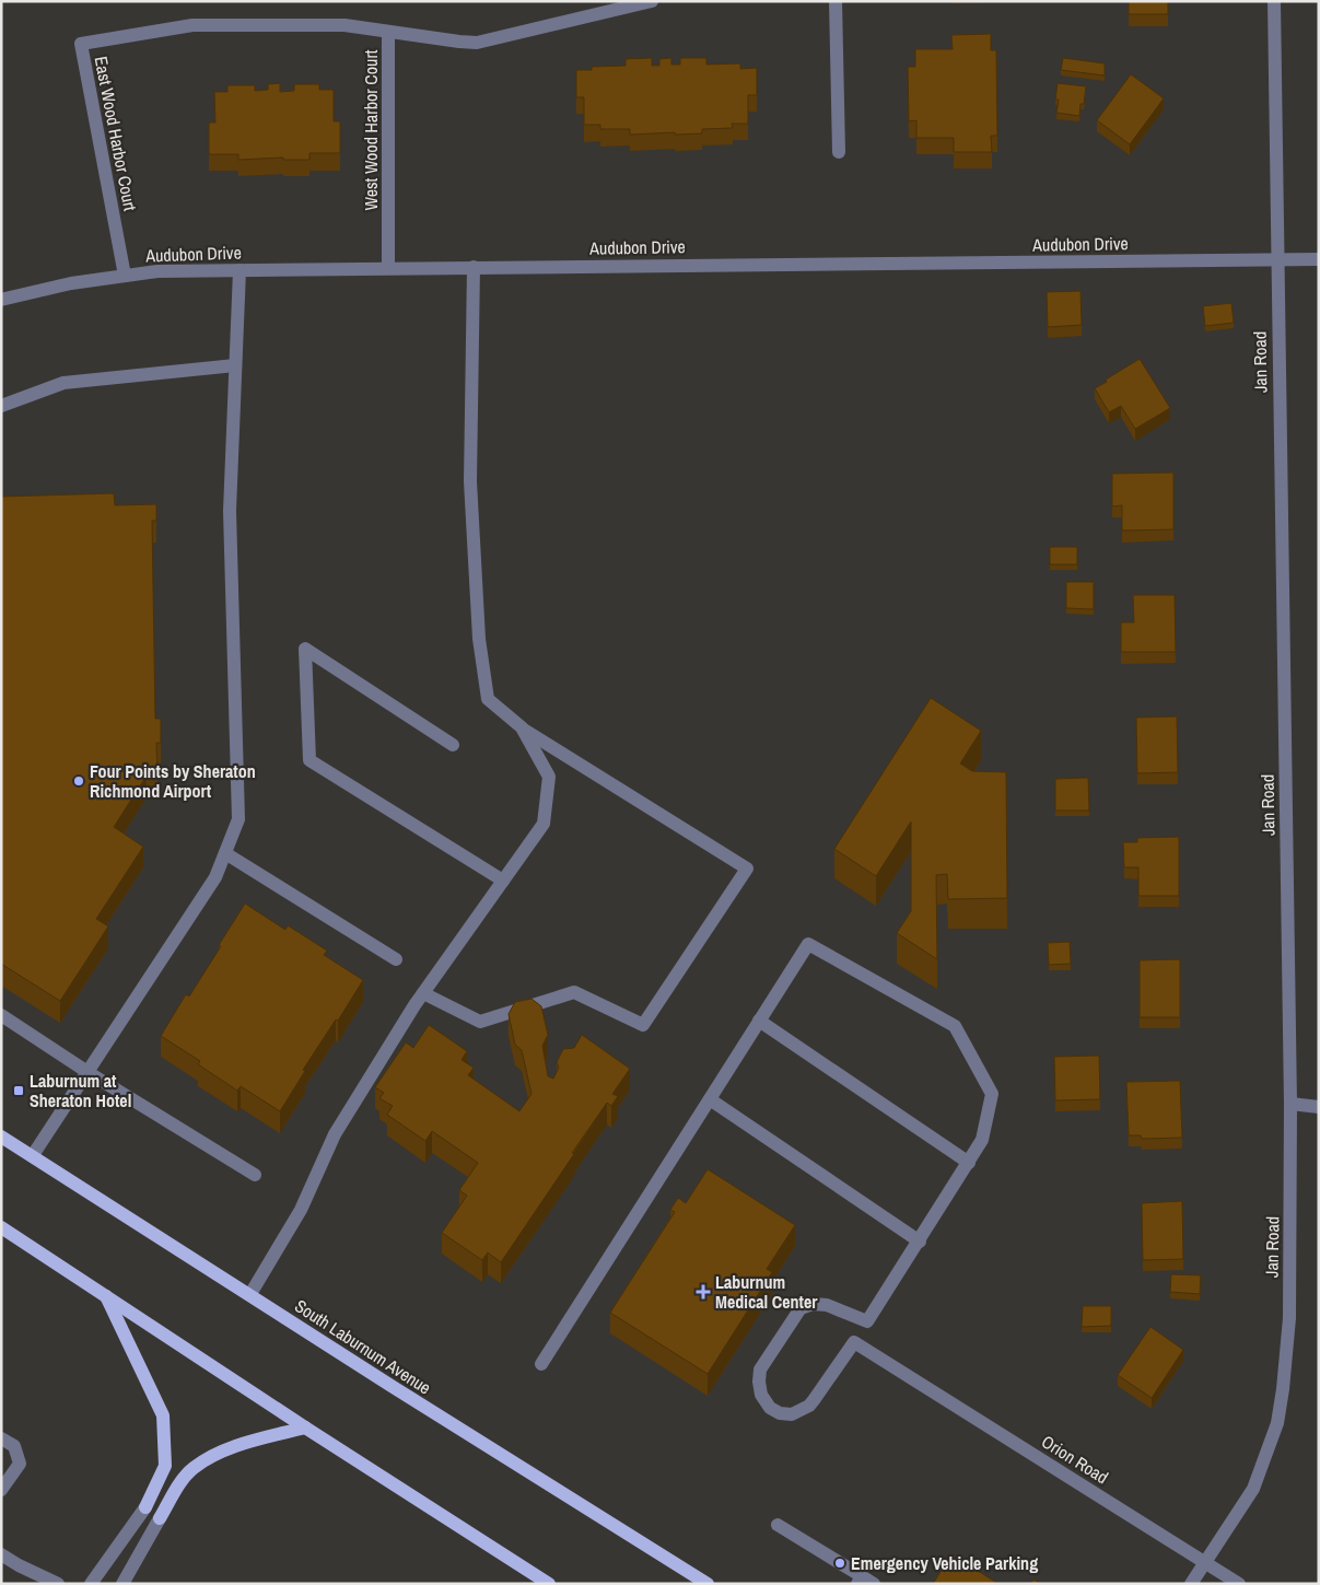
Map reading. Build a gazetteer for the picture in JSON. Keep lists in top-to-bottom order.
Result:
{
  "streets": {
    "main road": ["South Laburnum Avenue"],
    "street": [
      "West Wood Harbor Court",
      "East Wood Harbor Court",
      "Audubon Drive",
      "Jan Road",
      "Orion Road"
    ]
  },
  "crossings": [
    ["West Wood Harbor Court", "East Wood Harbor Court"],
    ["West Wood Harbor Court", "Audubon Drive"],
    ["East Wood Harbor Court", "Audubon Drive"],
    ["Audubon Drive", "Jan Road"],
    ["Jan Road", "Orion Road"]
  ],
  "places": {
    "other": ["Four Points by Sheraton Richmond Airport", "Emergency Vehicle Parking"],
    "transit": ["Laburnum at Sheraton Hotel"],
    "health": ["Laburnum Medical Center"]
  }
}
